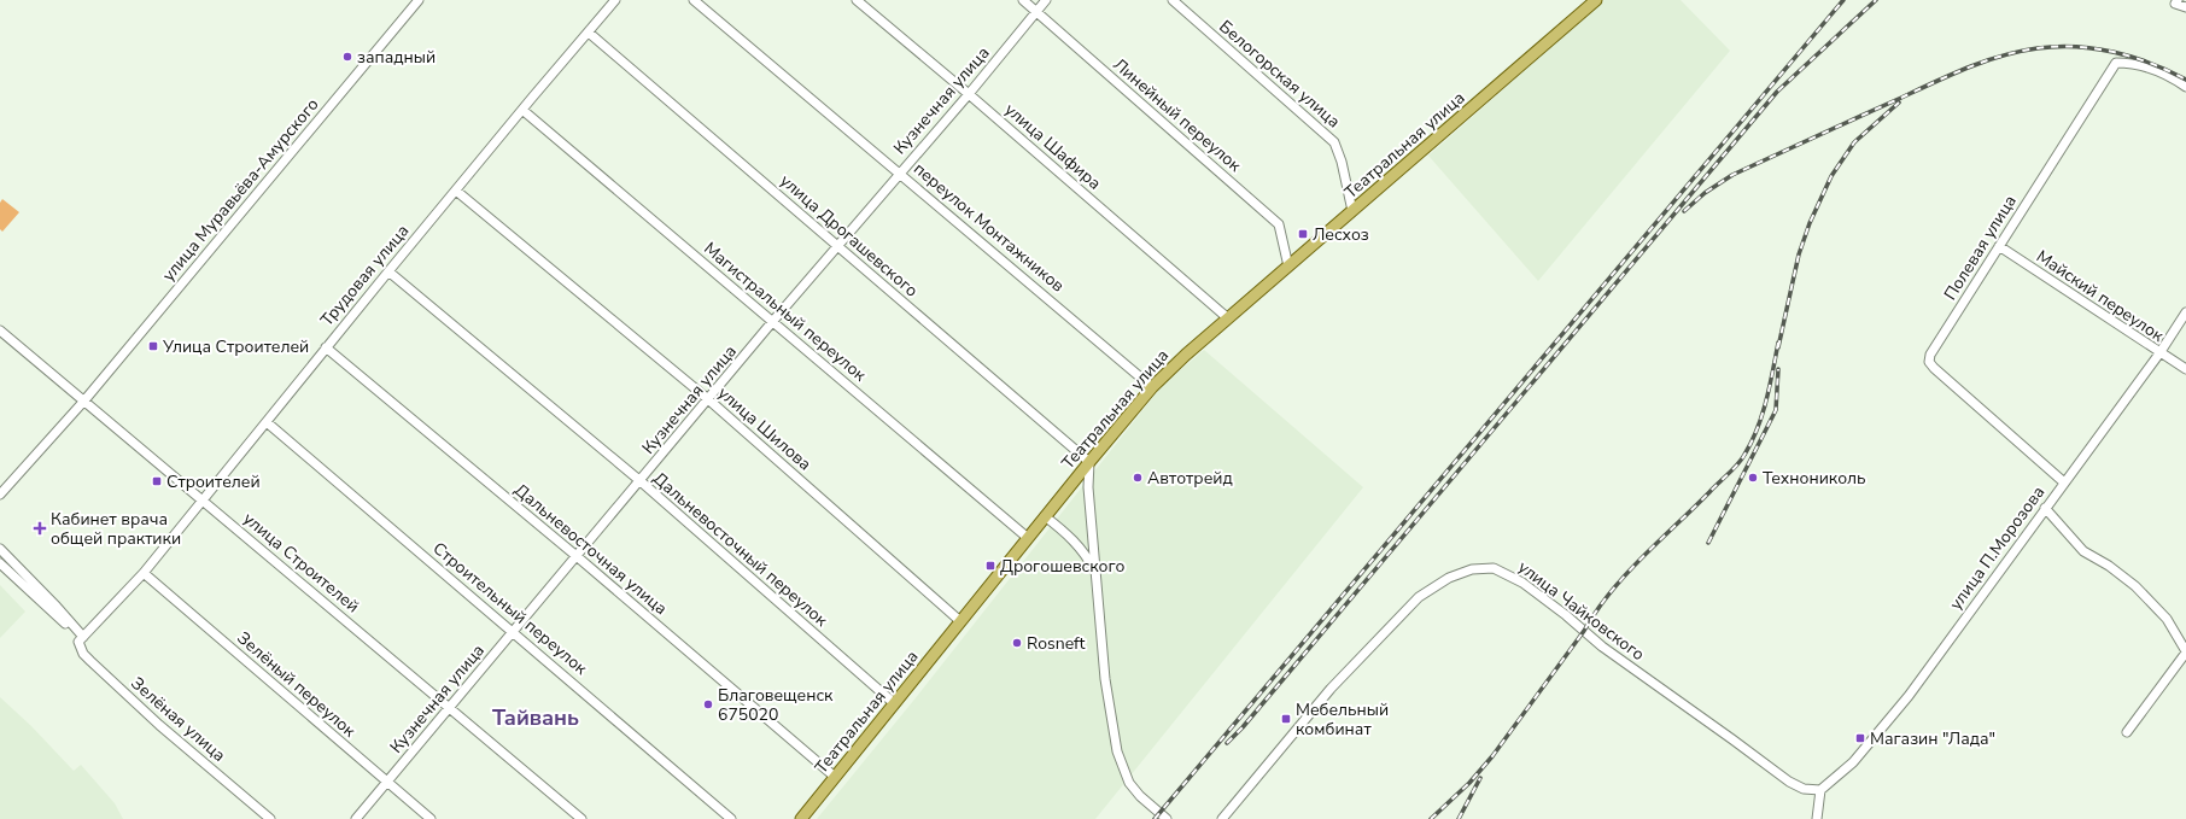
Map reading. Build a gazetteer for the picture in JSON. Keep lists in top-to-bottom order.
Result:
{
  "streets": {
    "main road": ["Театральная улица"],
    "street": [
      "Белогорская улица",
      "Кузнечная улица",
      "Линейный переулок",
      "улица Шафира",
      "улица Муравьёва-Амурского",
      "переулок Монтажников",
      "улица Дрогашевского",
      "Полевая улица",
      "Трудовая улица",
      "Майский переулок",
      "Магистральный переулок",
      "улица Шилова",
      "улица П.Морозова",
      "Дальневосточная улица",
      "Дальневосточный переулок",
      "улица Строителей",
      "Строительный переулок",
      "улица Чайковского",
      "Зелёный переулок",
      "Зелёная улица"
    ]
  },
  "crossings": [
    ["Белогорская улица", "Театральная улица"],
    ["Кузнечная улица", "Линейный переулок"],
    ["Кузнечная улица", "улица Шафира"],
    ["Кузнечная улица", "переулок Монтажников"],
    ["Кузнечная улица", "улица Дрогашевского"],
    ["Кузнечная улица", "Магистральный переулок"],
    ["Кузнечная улица", "улица Шилова"],
    ["Кузнечная улица", "Дальневосточная улица"],
    ["Кузнечная улица", "Дальневосточный переулок"],
    ["Кузнечная улица", "улица Строителей"],
    ["Кузнечная улица", "Строительный переулок"],
    ["Кузнечная улица", "Зелёный переулок"],
    ["Линейный переулок", "Театральная улица"],
    ["Театральная улица", "улица Шафира"],
    ["Театральная улица", "переулок Монтажников"],
    ["Театральная улица", "улица Дрогашевского"],
    ["Театральная улица", "Магистральный переулок"],
    ["Театральная улица", "улица Шилова"],
    ["Театральная улица", "Дальневосточная улица"],
    ["Театральная улица", "Дальневосточный переулок"],
    ["улица Муравьёва-Амурского", "улица Строителей"],
    ["улица Дрогашевского", "Трудовая улица"],
    ["Полевая улица", "Майский переулок"],
    ["Полевая улица", "улица П.Морозова"],
    ["Трудовая улица", "Магистральный переулок"],
    ["Трудовая улица", "улица Шилова"],
    ["Трудовая улица", "Дальневосточная улица"],
    ["Трудовая улица", "Дальневосточный переулок"],
    ["Трудовая улица", "улица Строителей"],
    ["Трудовая улица", "Строительный переулок"],
    ["Трудовая улица", "Зелёный переулок"],
    ["Трудовая улица", "Зелёная улица"],
    ["Майский переулок", "улица П.Морозова"],
    ["улица П.Морозова", "улица Чайковского"]
  ],
  "districts": ["Тайвань"],
  "places": {
    "other": [
      "западный",
      "Автотрейд",
      "Технониколь",
      "Rosneft",
      "Благовещенск 675020"
    ],
    "transit": [
      "Лесхоз",
      "Улица Строителей",
      "Строителей",
      "Дрогошевского",
      "Мебельный комбинат",
      "Магазин \"Лада\""
    ],
    "health": ["Кабинет врача общей практики"]
  }
}
